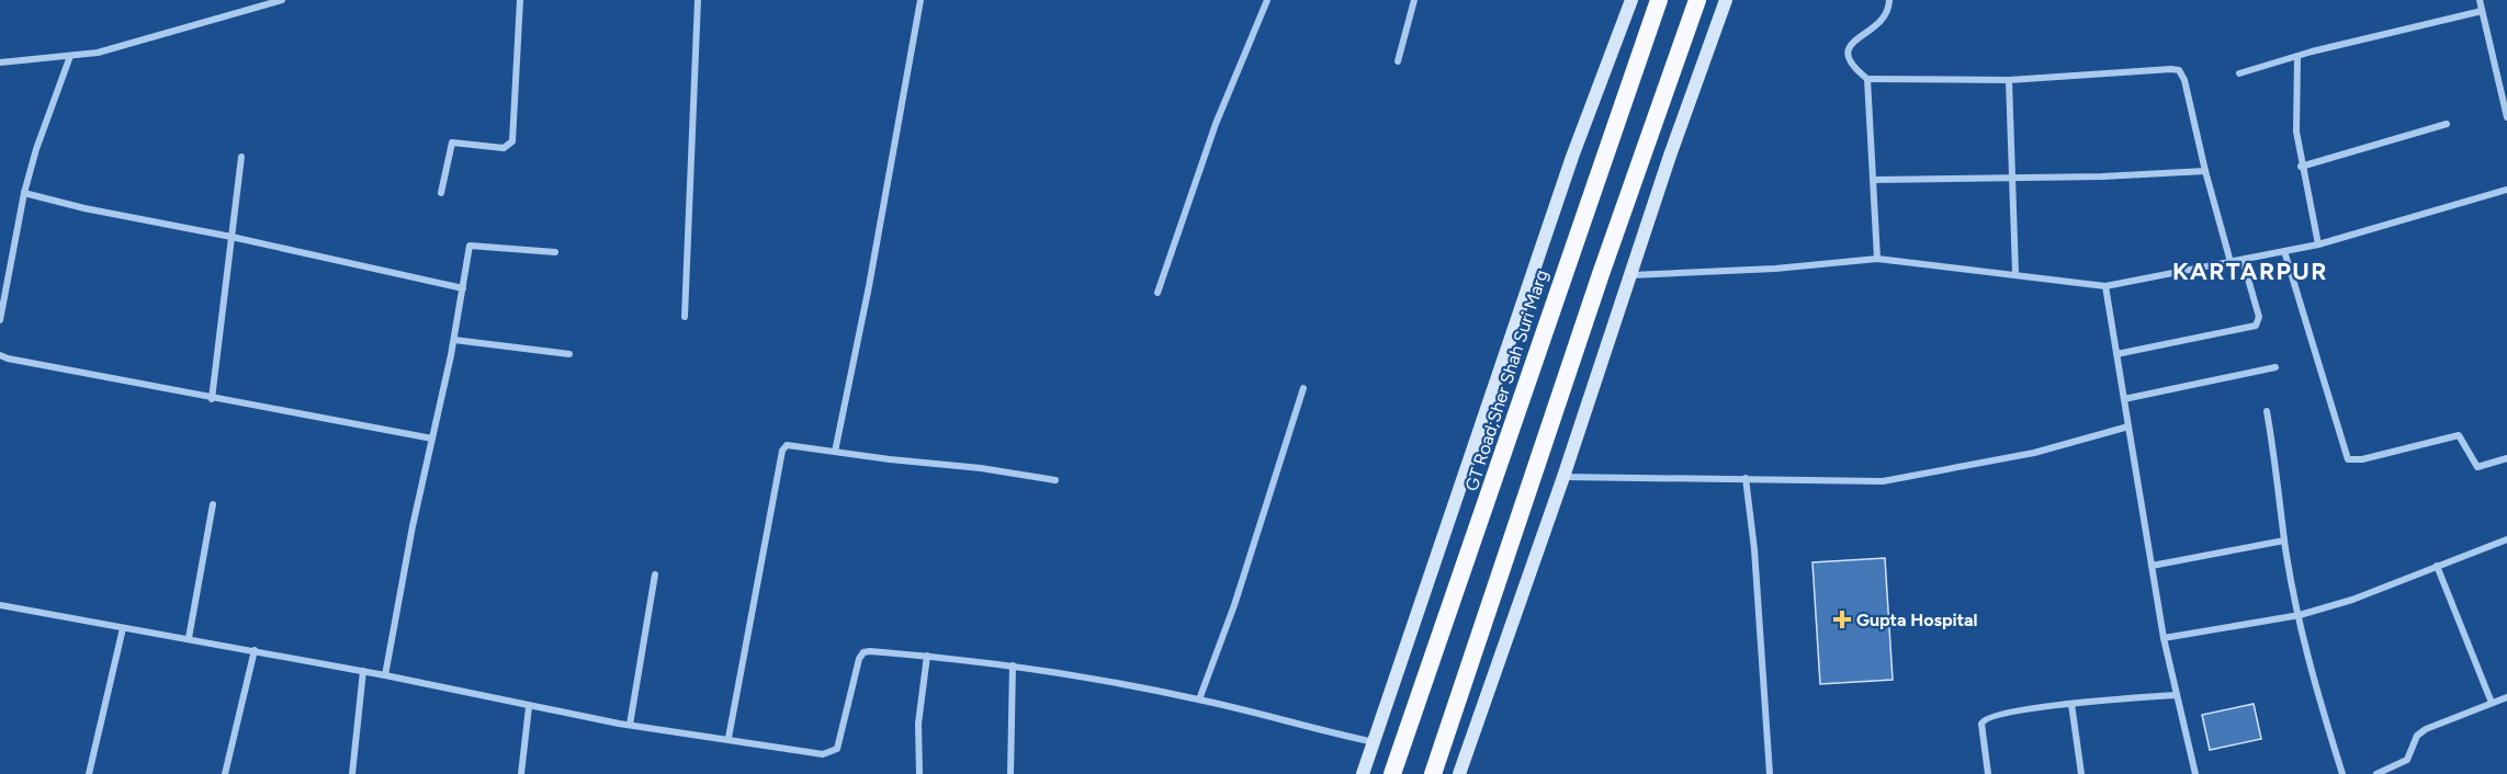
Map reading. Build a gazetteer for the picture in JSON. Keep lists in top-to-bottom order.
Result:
{
  "streets": {
    "highway": ["GT Road;Sher Shah Suri Marg"]
  },
  "districts": ["KARTARPUR"],
  "places": {
    "health": ["Gupta Hospital"]
  }
}
